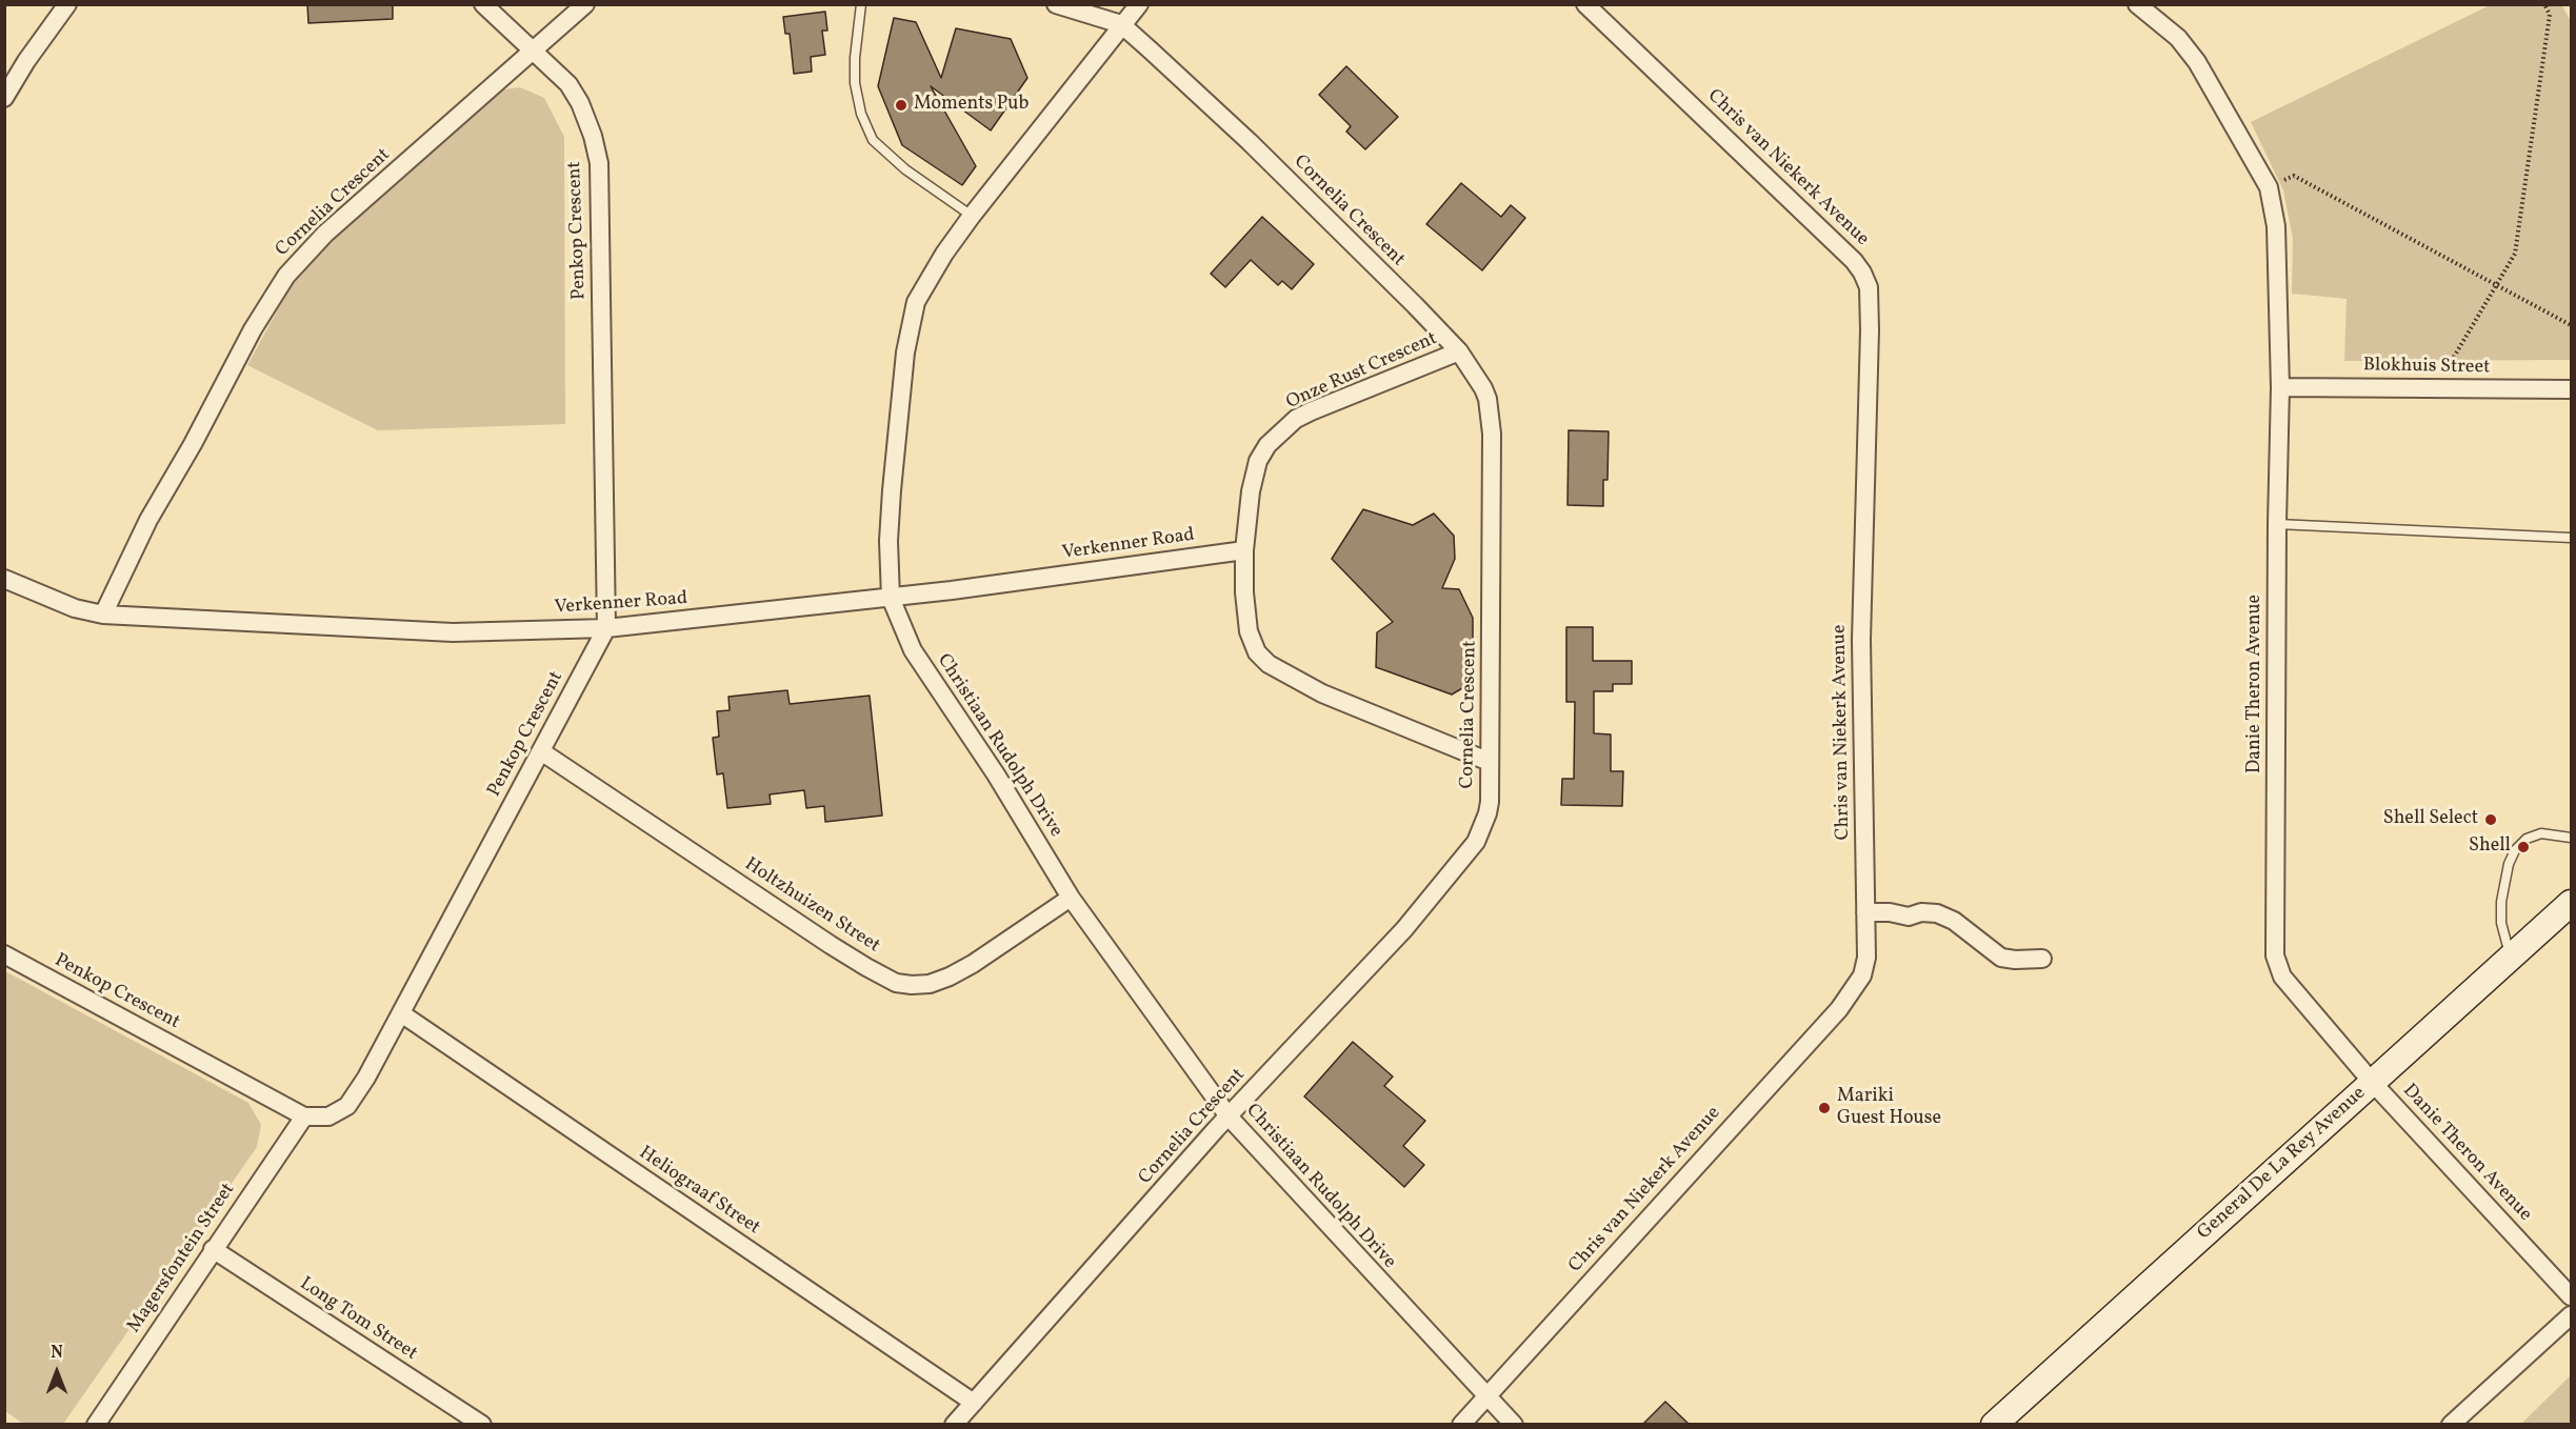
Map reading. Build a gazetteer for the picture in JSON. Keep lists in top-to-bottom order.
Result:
{
  "streets": {
    "street": [
      "Chris van Niekerk Avenue",
      "Cornelia Crescent",
      "Penkop Crescent",
      "Blokhuis Street",
      "Onze Rust Crescent",
      "Verkenner Road",
      "Danie Theron Avenue",
      "Christiaan Rudolph Drive",
      "Holtzhuizen Street",
      "General De La Rey Avenue",
      "Heliograaf Street",
      "Magersfontein Street",
      "Long Tom Street"
    ]
  },
  "crossings": [
    ["Chris van Niekerk Avenue", "Christiaan Rudolph Drive"],
    ["Cornelia Crescent", "Penkop Crescent"],
    ["Cornelia Crescent", "Onze Rust Crescent"],
    ["Cornelia Crescent", "Verkenner Road"],
    ["Cornelia Crescent", "Christiaan Rudolph Drive"],
    ["Cornelia Crescent", "Heliograaf Street"],
    ["Penkop Crescent", "Verkenner Road"],
    ["Penkop Crescent", "Holtzhuizen Street"],
    ["Penkop Crescent", "Heliograaf Street"],
    ["Penkop Crescent", "Magersfontein Street"],
    ["Blokhuis Street", "Danie Theron Avenue"],
    ["Onze Rust Crescent", "Verkenner Road"],
    ["Verkenner Road", "Christiaan Rudolph Drive"],
    ["Danie Theron Avenue", "General De La Rey Avenue"],
    ["Christiaan Rudolph Drive", "Holtzhuizen Street"],
    ["Magersfontein Street", "Long Tom Street"]
  ],
  "places": [
    "Moments Pub",
    "Shell Select",
    "Shell",
    "Mariki Guest House"
  ],
  "north": "top"
}
